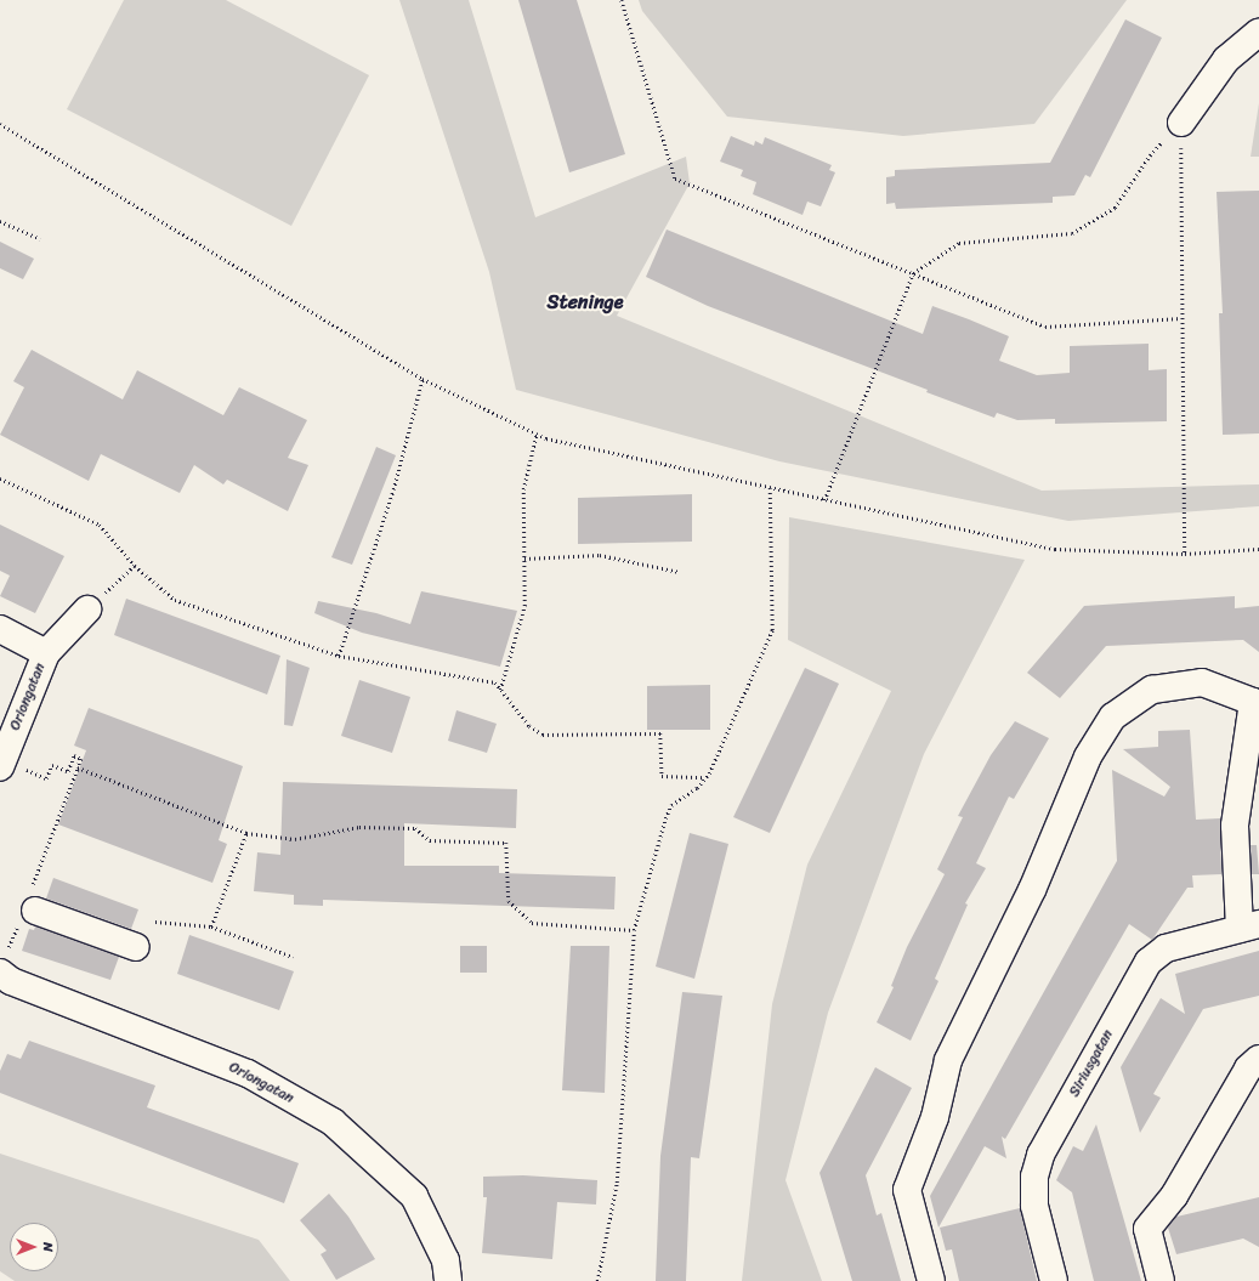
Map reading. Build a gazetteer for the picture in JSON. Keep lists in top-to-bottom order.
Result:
{
  "streets": {
    "street": ["Oriongatan", "Siriusgatan"]
  },
  "districts": ["Steninge"],
  "north": "right"
}
